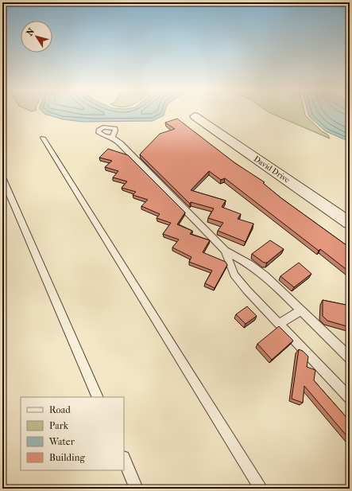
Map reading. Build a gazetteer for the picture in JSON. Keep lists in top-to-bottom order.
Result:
{
  "streets": {
    "street": ["David Drive"]
  },
  "legend": [
    "Road",
    "Park",
    "Water",
    "Building"
  ],
  "north": "top left"
}
